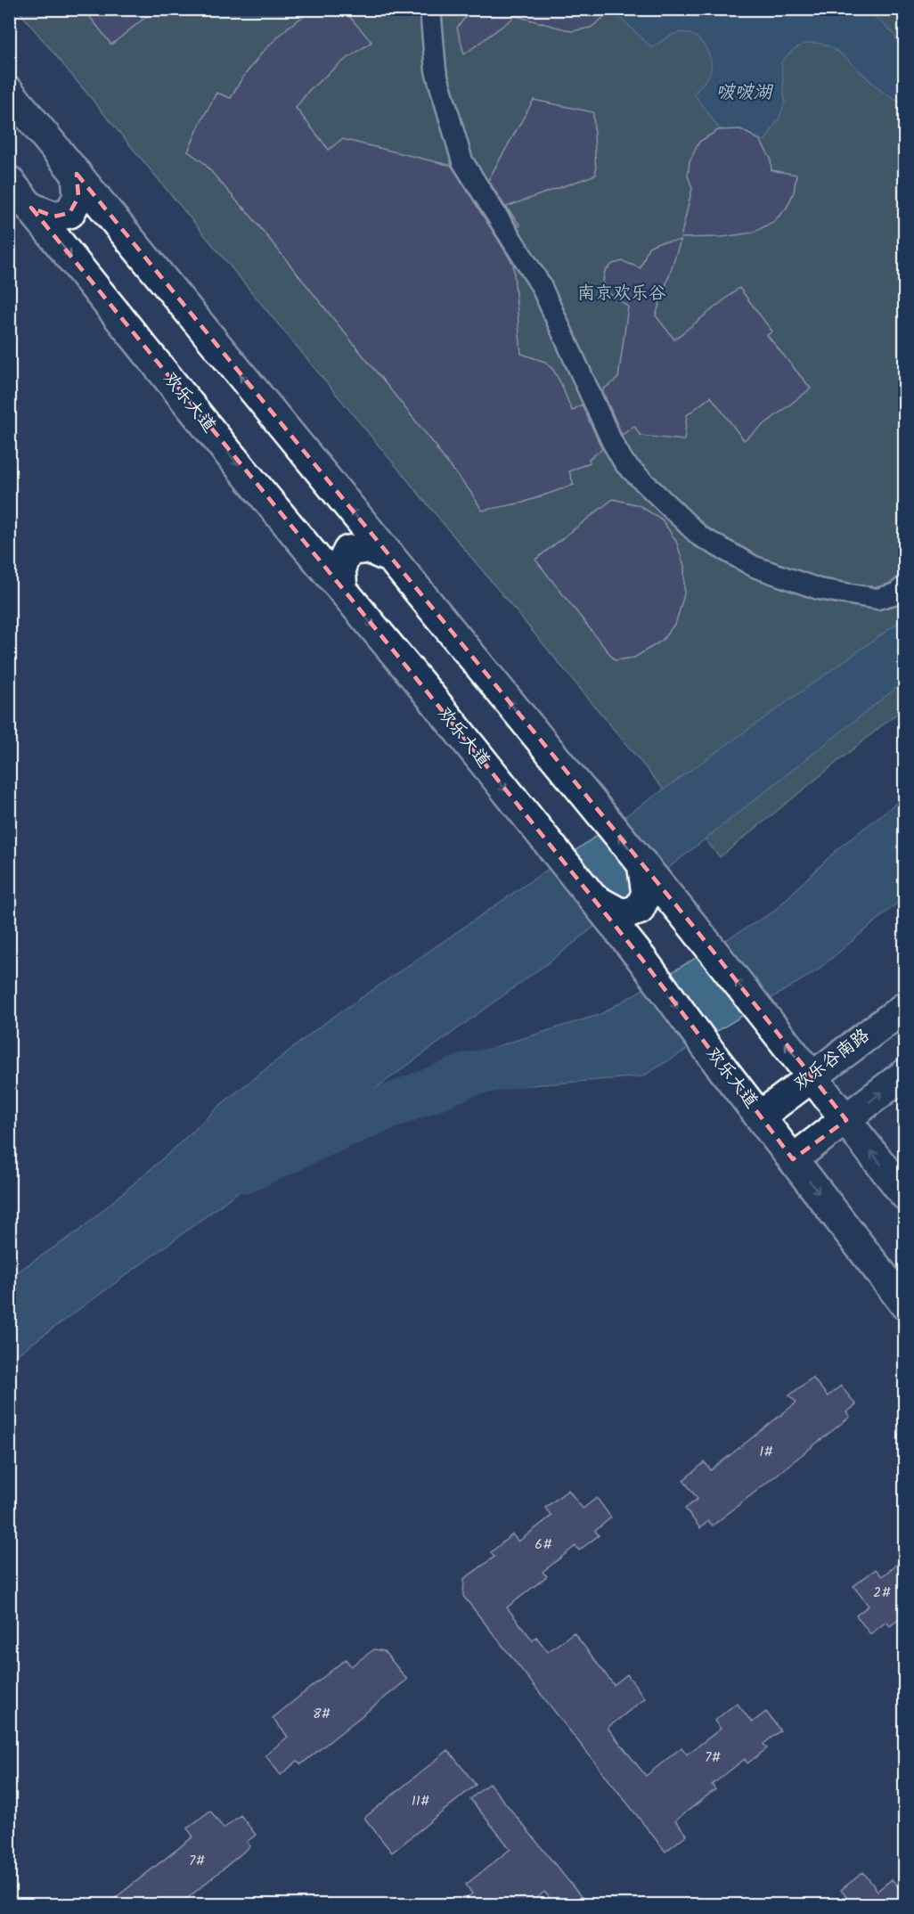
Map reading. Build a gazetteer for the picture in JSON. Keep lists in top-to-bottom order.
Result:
{
  "streets": {
    "main road": ["欢乐大道", "欢乐谷南路"]
  },
  "crossings": [
    ["欢乐大道", "欢乐谷南路"]
  ],
  "water": ["啵啵湖"],
  "parks": ["南京欢乐谷"],
  "house_numbers": [
    "1#",
    "6#",
    "2#",
    "8#",
    "7#",
    "11#",
    "7#"
  ]
}
